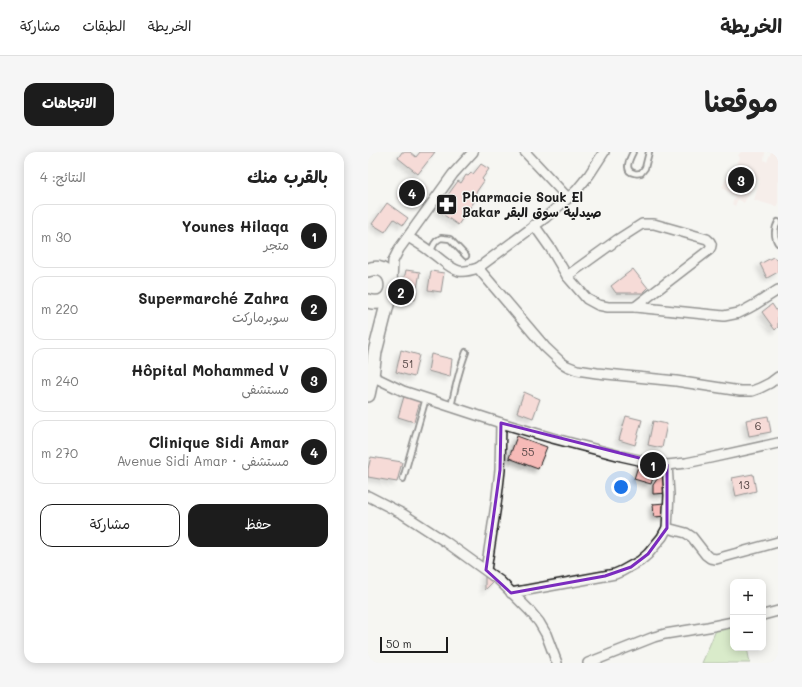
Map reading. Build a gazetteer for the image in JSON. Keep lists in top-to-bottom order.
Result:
{
  "places": {
    "pharmacy": ["Pharmacie Souk El Bakar صيدلية سوق البقر"]
  },
  "house_numbers": [
    "51",
    "6",
    "55",
    "13"
  ],
  "scale_bar": "50 m",
  "page": {
    "header": "الخريطة",
    "nav": ["الخريطة", "الطبقات", "مشاركة"],
    "title": "موقعنا",
    "buttons": [
      "الاتجاهات",
      ["حفظ", "مشاركة"]
    ],
    "heading": ["بالقرب منك", "النتائج: 4"],
    "pins": [
      "3",
      "4",
      "2",
      "1"
    ],
    "list": [
      {
        "mark": "1",
        "name": "Younes Hilaqa",
        "note": "متجر",
        "value": "30 m"
      },
      {
        "mark": "2",
        "name": "Supermarché Zahra",
        "note": "سوبرماركت",
        "value": "220 m"
      },
      {
        "mark": "3",
        "name": "Hôpital Mohammed V",
        "note": "مستشفى",
        "value": "240 m"
      },
      {
        "mark": "4",
        "name": "Clinique Sidi Amar",
        "note": "مستشفى · Avenue Sidi Amar",
        "value": "270 m"
      }
    ],
    "map_buttons": ["+", "−"],
    "scale": "50 m"
  }
}
